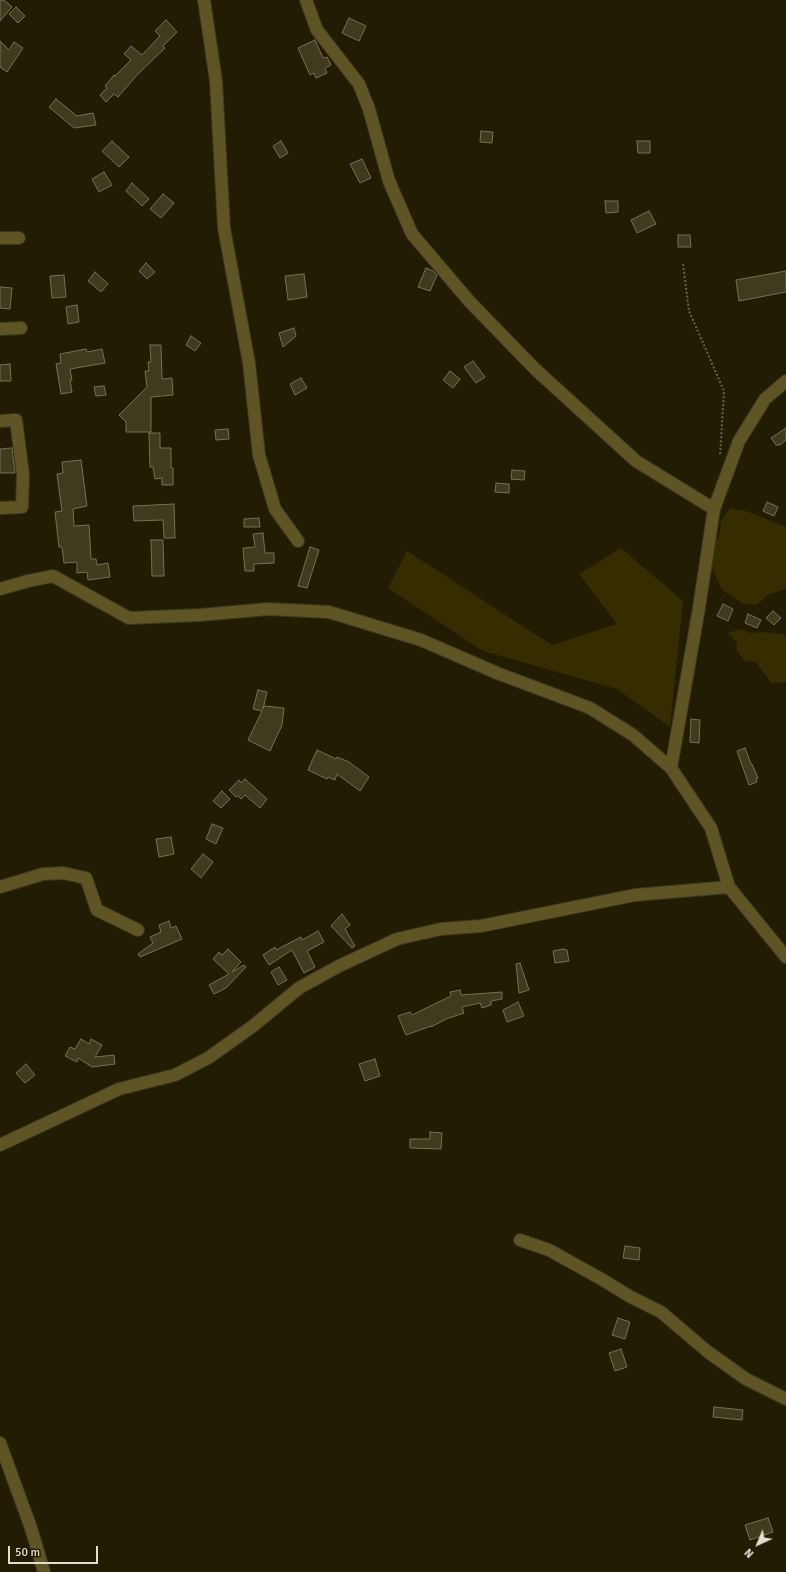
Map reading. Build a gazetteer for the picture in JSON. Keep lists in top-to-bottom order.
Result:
{
  "scale_bar": "50 m",
  "north": "bottom left"
}
